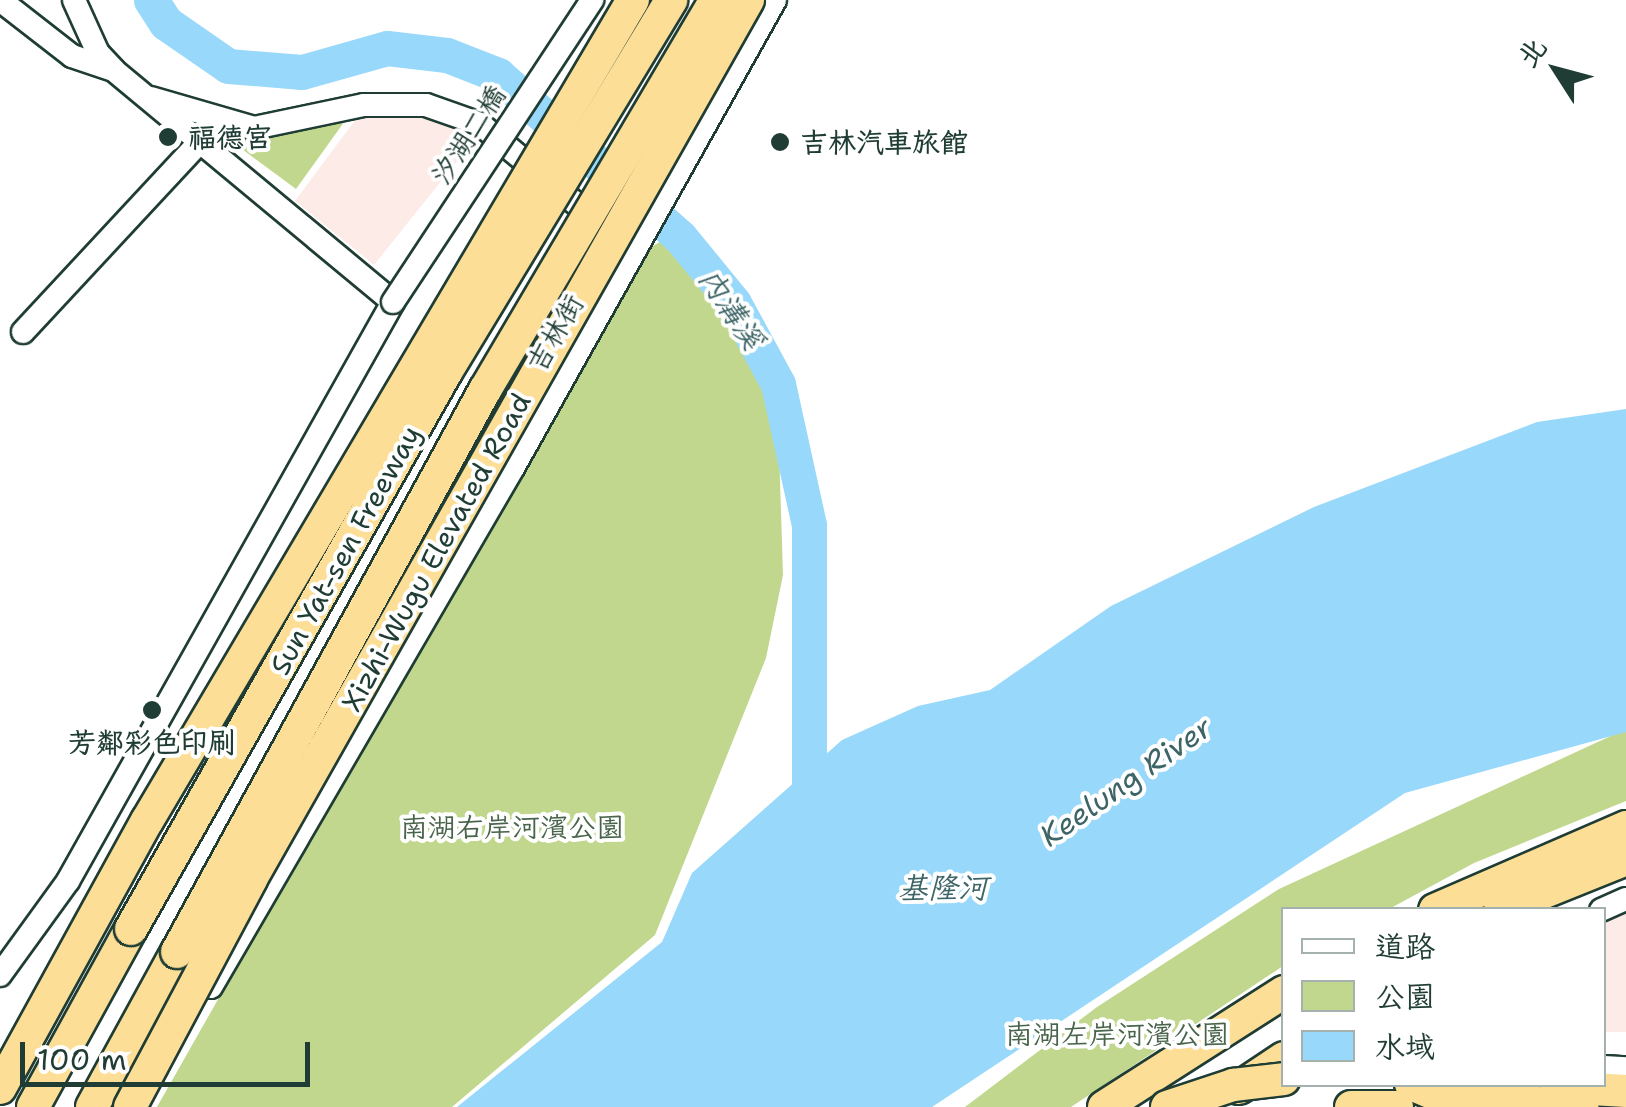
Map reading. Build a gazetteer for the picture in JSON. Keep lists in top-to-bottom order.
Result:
{
  "streets": {
    "highway": ["Sun Yat-sen Freeway", "Xizhi-Wugu Elevated Road"],
    "street": ["汐湖二橋", "吉林街"]
  },
  "water": ["內溝溪", "Keelung River", "基隆河"],
  "parks": ["南湖右岸河濱公園", "南湖左岸河濱公園"],
  "places": ["福德宮", "吉林汽車旅館", "芳鄰彩色印刷"],
  "legend": ["道路", "公園", "水域"],
  "scale_bar": "100 m",
  "north": "top left"
}
